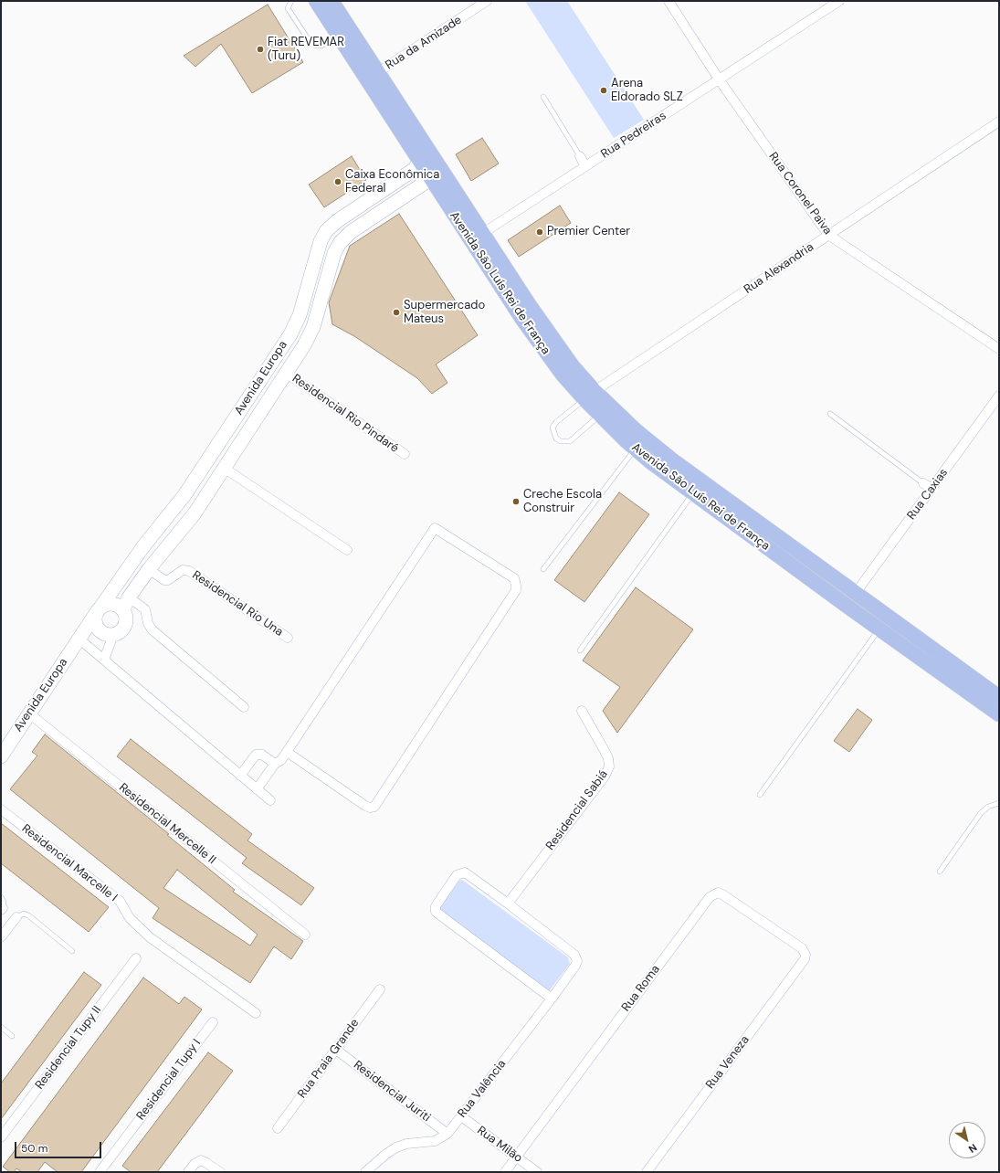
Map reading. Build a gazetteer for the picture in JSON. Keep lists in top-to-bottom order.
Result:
{
  "streets": {
    "main road": ["Avenida São Luís Rei de França"],
    "street": [
      "Rua da Amizade",
      "Rua Pedreiras",
      "Rua Coronel Paiva",
      "Rua Alexandria",
      "Avenida Europa",
      "Residencial Rio Pindaré",
      "Rua Caxias",
      "Residencial Rio Una",
      "Residencial Sabiá",
      "Residencial Mercelle II",
      "Residencial Marcelle I",
      "Rua Roma",
      "Residencial Tupy II",
      "Rua Praia Grande",
      "Rua Veneza",
      "Residencial Tupy I",
      "Rua Valência",
      "Residencial Juriti",
      "Rua Milão"
    ]
  },
  "crossings": [
    ["Rua da Amizade", "Avenida São Luís Rei de França"],
    ["Rua Pedreiras", "Rua Coronel Paiva"],
    ["Rua Pedreiras", "Avenida São Luís Rei de França"],
    ["Rua Coronel Paiva", "Rua Alexandria"],
    ["Rua Alexandria", "Avenida São Luís Rei de França"],
    ["Avenida São Luís Rei de França", "Avenida Europa"],
    ["Avenida São Luís Rei de França", "Rua Caxias"],
    ["Avenida Europa", "Residencial Rio Pindaré"],
    ["Avenida Europa", "Residencial Rio Una"],
    ["Avenida Europa", "Residencial Mercelle II"],
    ["Residencial Sabiá", "Rua Valência"],
    ["Rua Roma", "Rua Veneza"],
    ["Rua Roma", "Rua Milão"],
    ["Rua Praia Grande", "Residencial Juriti"],
    ["Rua Valência", "Residencial Juriti"],
    ["Rua Valência", "Rua Milão"]
  ],
  "places": [
    "Fiat REVEMAR (Turu)",
    "Arena Eldorado SLZ",
    "Caixa Econômica Federal",
    "Premier Center",
    "Supermercado Mateus",
    "Creche Escola Construir"
  ],
  "scale_bar": "50 m",
  "north": "bottom right"
}
